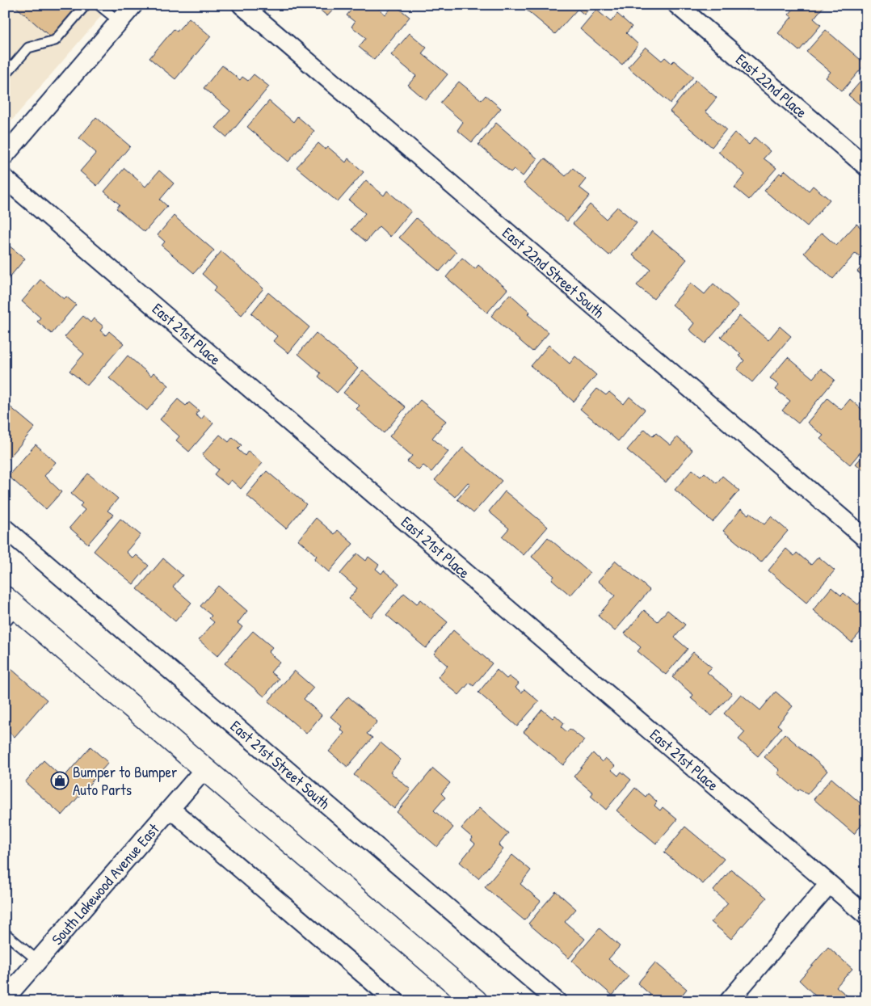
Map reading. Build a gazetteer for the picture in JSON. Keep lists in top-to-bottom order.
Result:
{
  "streets": {
    "street": [
      "East 22nd Place",
      "East 22nd Street South",
      "East 21st Place",
      "East 21st Street South",
      "South Lakewood Avenue East"
    ]
  },
  "places": {
    "shop": ["Bumper to Bumper Auto Parts"]
  }
}
